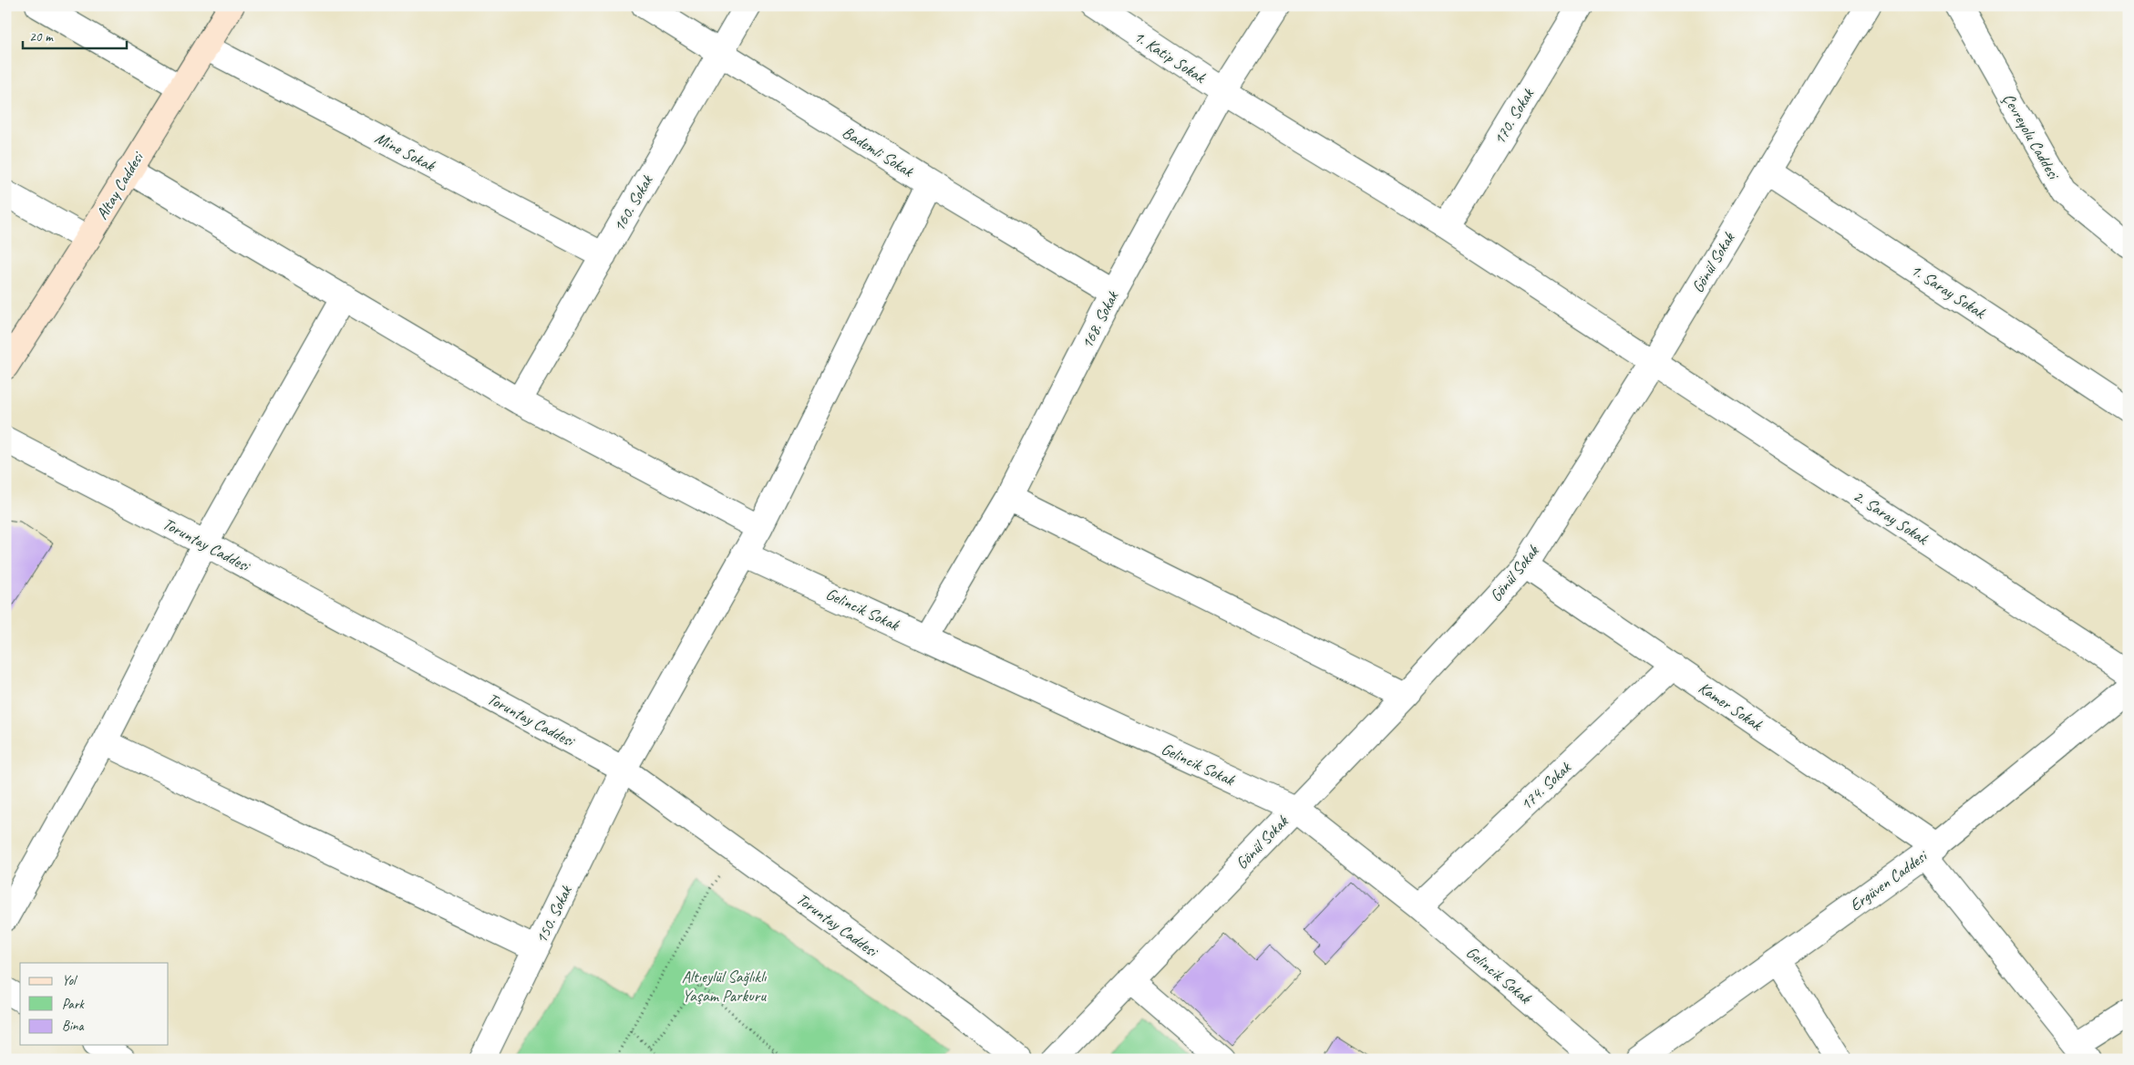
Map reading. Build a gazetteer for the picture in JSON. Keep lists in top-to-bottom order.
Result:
{
  "streets": {
    "main road": ["Altay Caddesi"],
    "street": [
      "1. Katip Sokak",
      "170. Sokak",
      "Çevreyolu Caddesi",
      "Mine Sokak",
      "Bademli Sokak",
      "160. Sokak",
      "Gönül Sokak",
      "1. Saray Sokak",
      "168. Sokak",
      "2. Saray Sokak",
      "Toruntay Caddesi",
      "Gelincik Sokak",
      "Kamer Sokak",
      "174. Sokak",
      "Ergüven Caddesi",
      "150. Sokak"
    ]
  },
  "crossings": [
    ["1. Katip Sokak", "170. Sokak"],
    ["1. Katip Sokak", "168. Sokak"],
    ["1. Katip Sokak", "2. Saray Sokak"],
    ["170. Sokak", "2. Saray Sokak"],
    ["Mine Sokak", "Altay Caddesi"],
    ["Mine Sokak", "160. Sokak"],
    ["Bademli Sokak", "160. Sokak"],
    ["Bademli Sokak", "168. Sokak"],
    ["Bademli Sokak", "150. Sokak"],
    ["Gönül Sokak", "1. Saray Sokak"],
    ["Gönül Sokak", "2. Saray Sokak"],
    ["Gönül Sokak", "Gelincik Sokak"],
    ["Gönül Sokak", "Kamer Sokak"],
    ["168. Sokak", "Gelincik Sokak"],
    ["Toruntay Caddesi", "150. Sokak"],
    ["Gelincik Sokak", "174. Sokak"],
    ["Gelincik Sokak", "150. Sokak"],
    ["Kamer Sokak", "174. Sokak"],
    ["Kamer Sokak", "Ergüven Caddesi"]
  ],
  "parks": ["Altıeylül Sağlıklı Yaşam Parkuru"],
  "legend": ["Yol", "Park", "Bina"],
  "scale_bar": "20 m"
}
